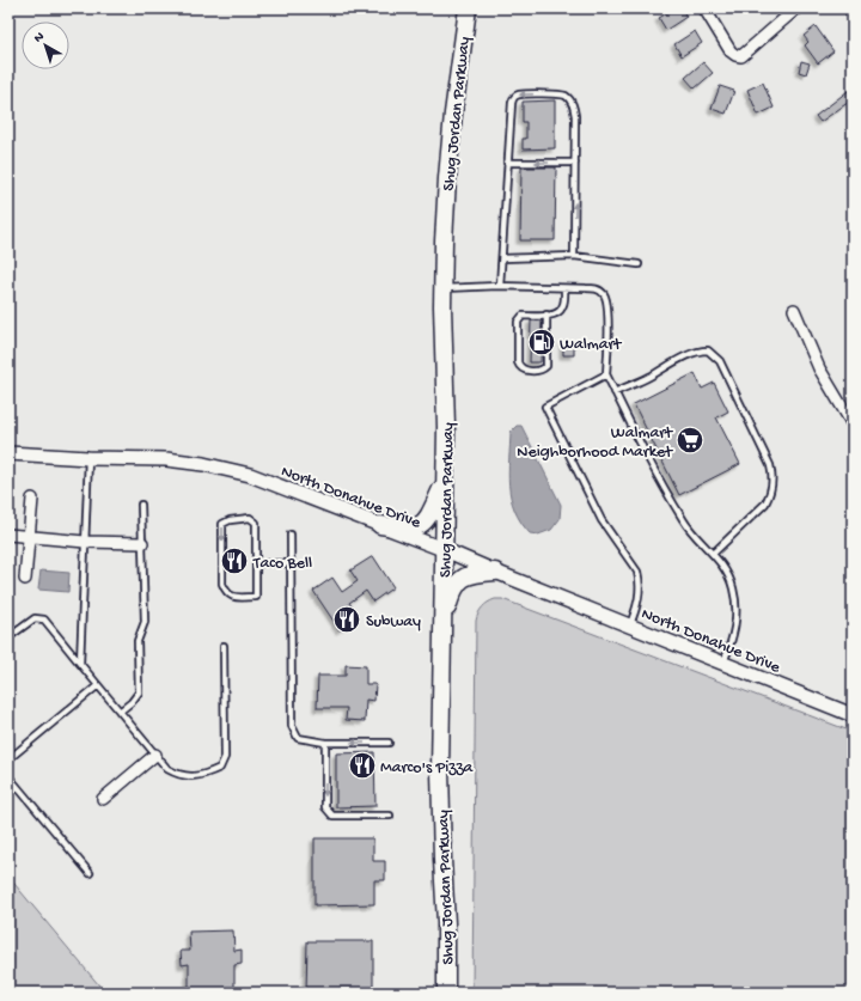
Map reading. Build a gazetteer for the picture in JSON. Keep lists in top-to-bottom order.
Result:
{
  "streets": {
    "main road": ["Shug Jordan Parkway"],
    "street": ["North Donahue Drive"]
  },
  "crossings": [
    ["Shug Jordan Parkway", "North Donahue Drive"]
  ],
  "places": {
    "fuel station": ["Walmart"],
    "supermarket": ["Walmart Neighborhood Market"],
    "restaurant": ["Taco Bell", "Subway", "Marco's Pizza"]
  },
  "north": "top left"
}
